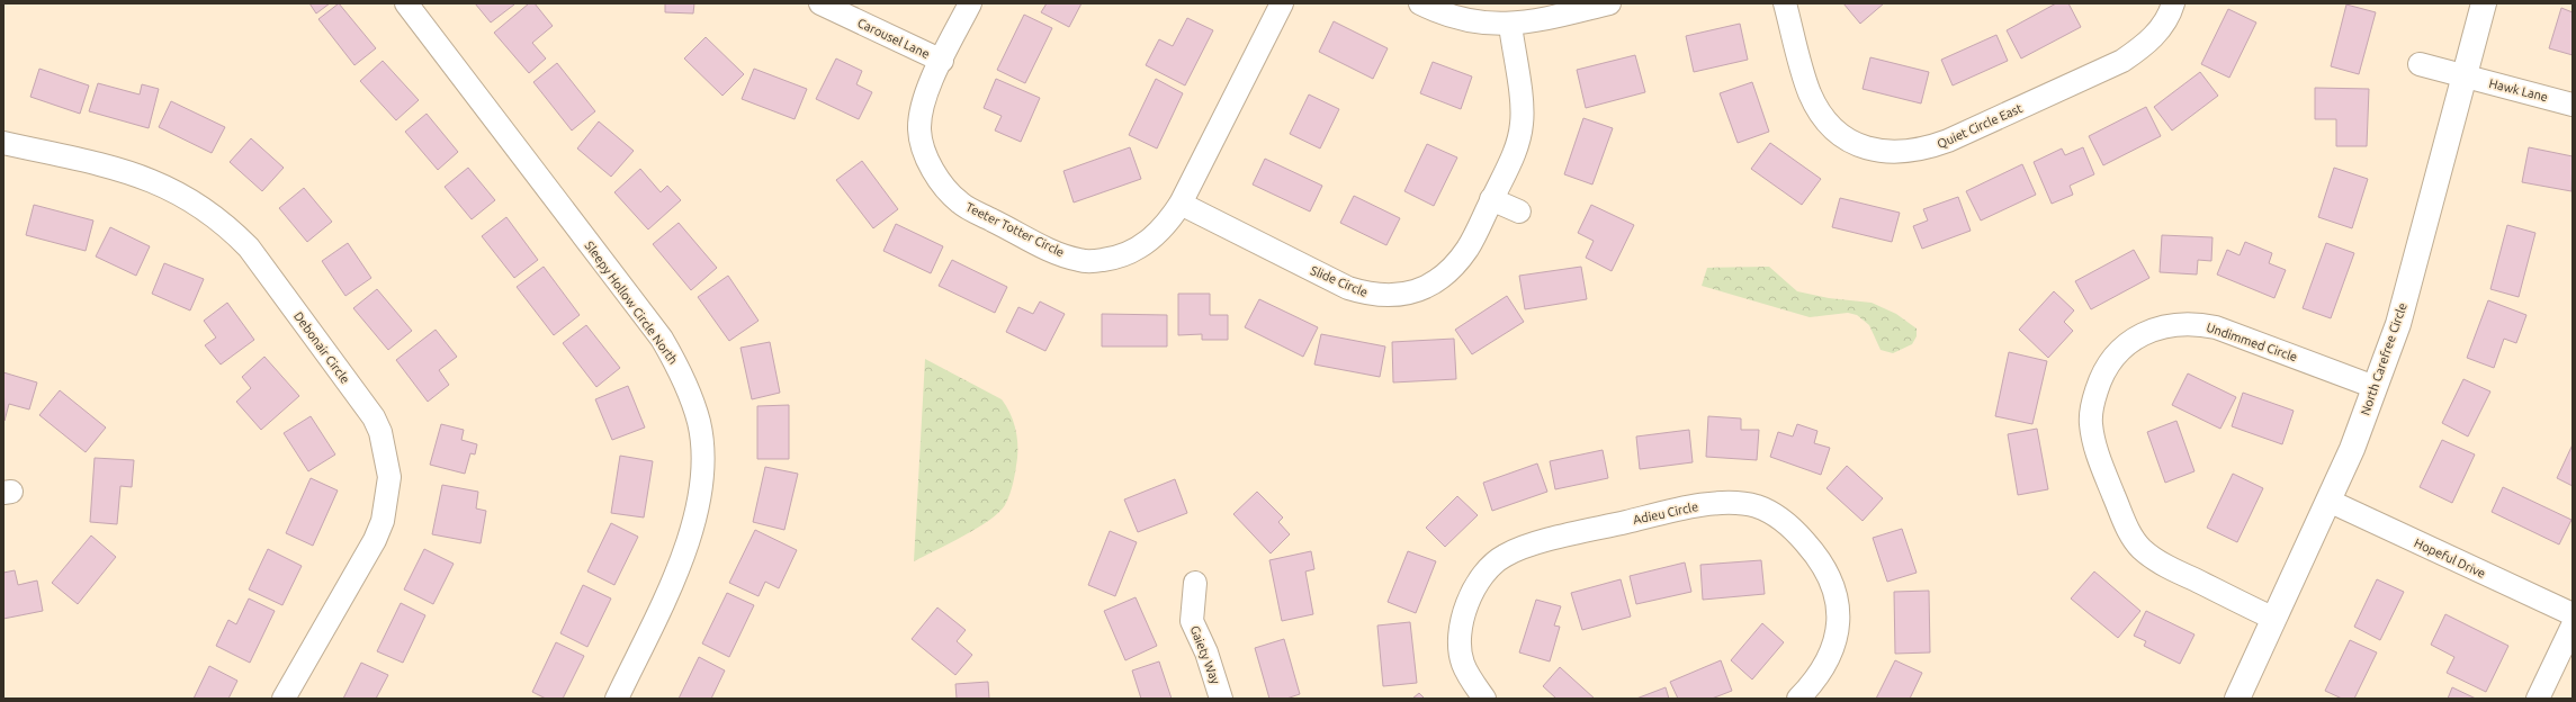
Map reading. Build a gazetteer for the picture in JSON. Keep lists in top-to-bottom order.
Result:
{
  "streets": {
    "main road": ["North Carefree Circle"],
    "street": [
      "Carousel Lane",
      "Hawk Lane",
      "Quiet Circle East",
      "Teeter Totter Circle",
      "Slide Circle",
      "Sleepy Hollow Circle North",
      "Undimmed Circle",
      "Debonair Circle",
      "Adieu Circle",
      "Hopeful Drive",
      "Gaiety Way"
    ]
  },
  "crossings": [
    ["Carousel Lane", "Teeter Totter Circle"],
    ["Hawk Lane", "North Carefree Circle"],
    ["Teeter Totter Circle", "Slide Circle"],
    ["Undimmed Circle", "North Carefree Circle"],
    ["North Carefree Circle", "Hopeful Drive"]
  ]
}
